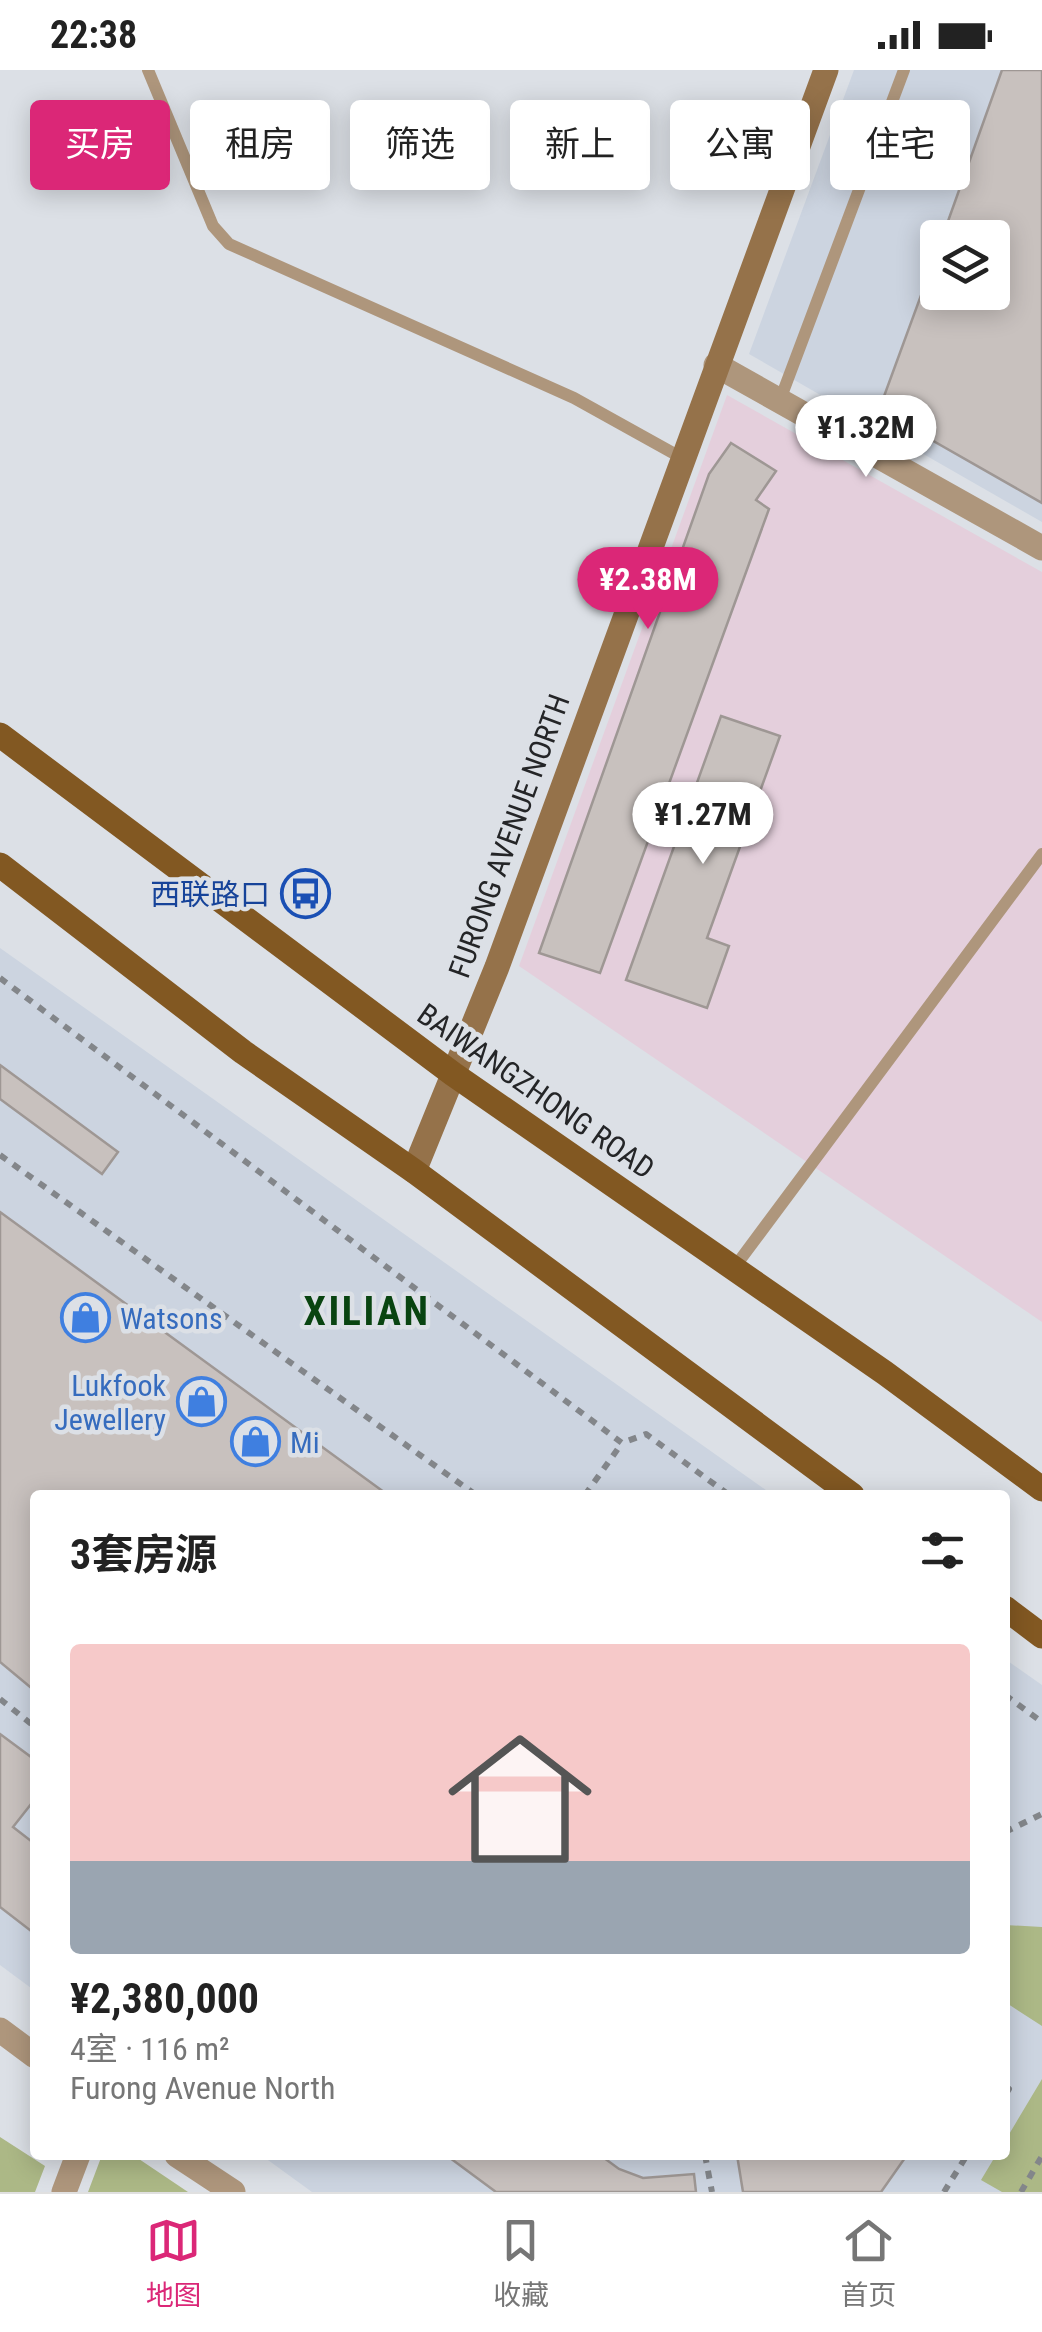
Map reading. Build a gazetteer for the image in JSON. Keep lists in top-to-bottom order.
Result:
{
  "streets": {
    "main road": ["FURONG AVENUE NORTH", "BAIWANGZHONG ROAD"]
  },
  "crossings": [
    ["FURONG AVENUE NORTH", "BAIWANGZHONG ROAD"]
  ],
  "districts": ["XILIAN"],
  "places": {
    "bus stop": ["西联路口"],
    "shop": ["Watsons", "Lukfook Jewellery", "Mi"]
  },
  "page": {
    "status": "22:38",
    "chip": [
      "买房",
      "租房",
      "筛选",
      "新上",
      "公寓",
      "住宅"
    ],
    "price": ["¥1.32M", "¥2.38M", "¥1.27M"],
    "heading": "3套房源",
    "list": [
      {
        "name": "¥2,380,000",
        "note": "4室 · 116 m² · Furong Avenue North"
      }
    ],
    "tabs": ["地图", "收藏", "首页"]
  }
}
